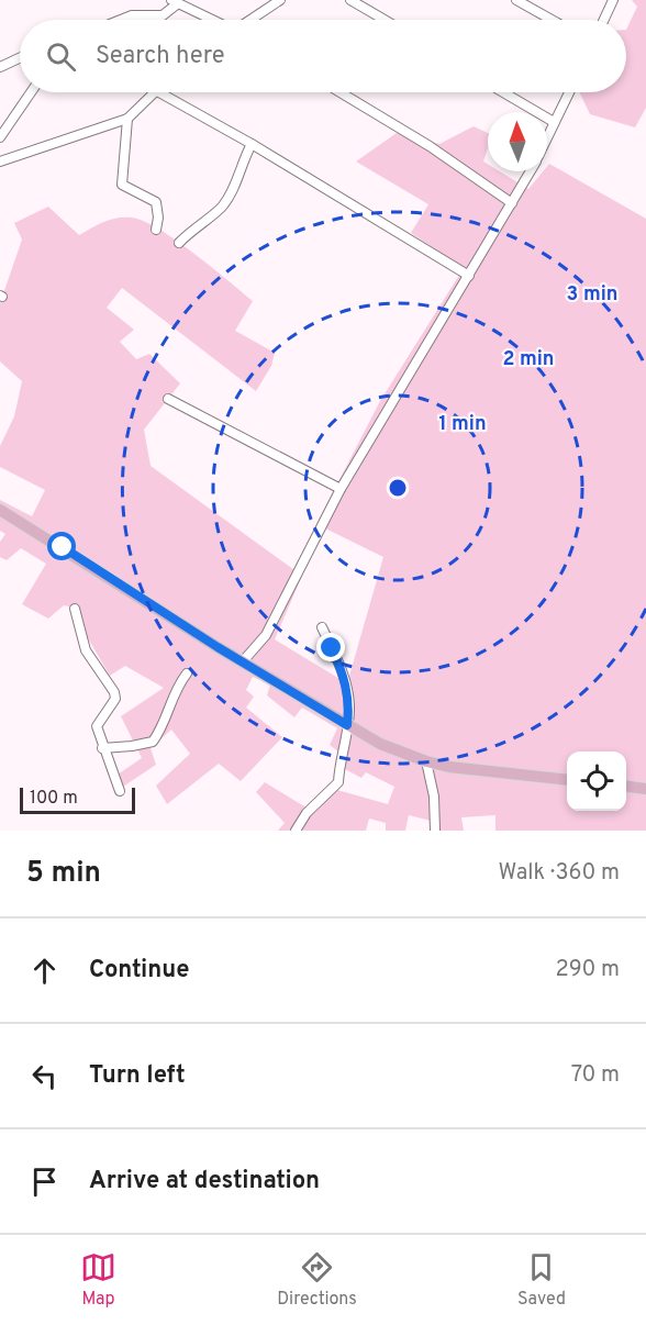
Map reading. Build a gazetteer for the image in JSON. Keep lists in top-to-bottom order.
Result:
{
  "scale_bar": "100 m",
  "north": "top",
  "page": {
    "search": "Search here",
    "scale": "100 m",
    "heading": ["5 min", "Walk · 360 m"],
    "list": [
      ["Continue", "290 m"],
      ["Turn left", "70 m"],
      "Arrive at destination"
    ],
    "nav": ["Map", "Directions", "Saved"]
  },
  "rings": ["3 min", "2 min", "1 min"]
}
